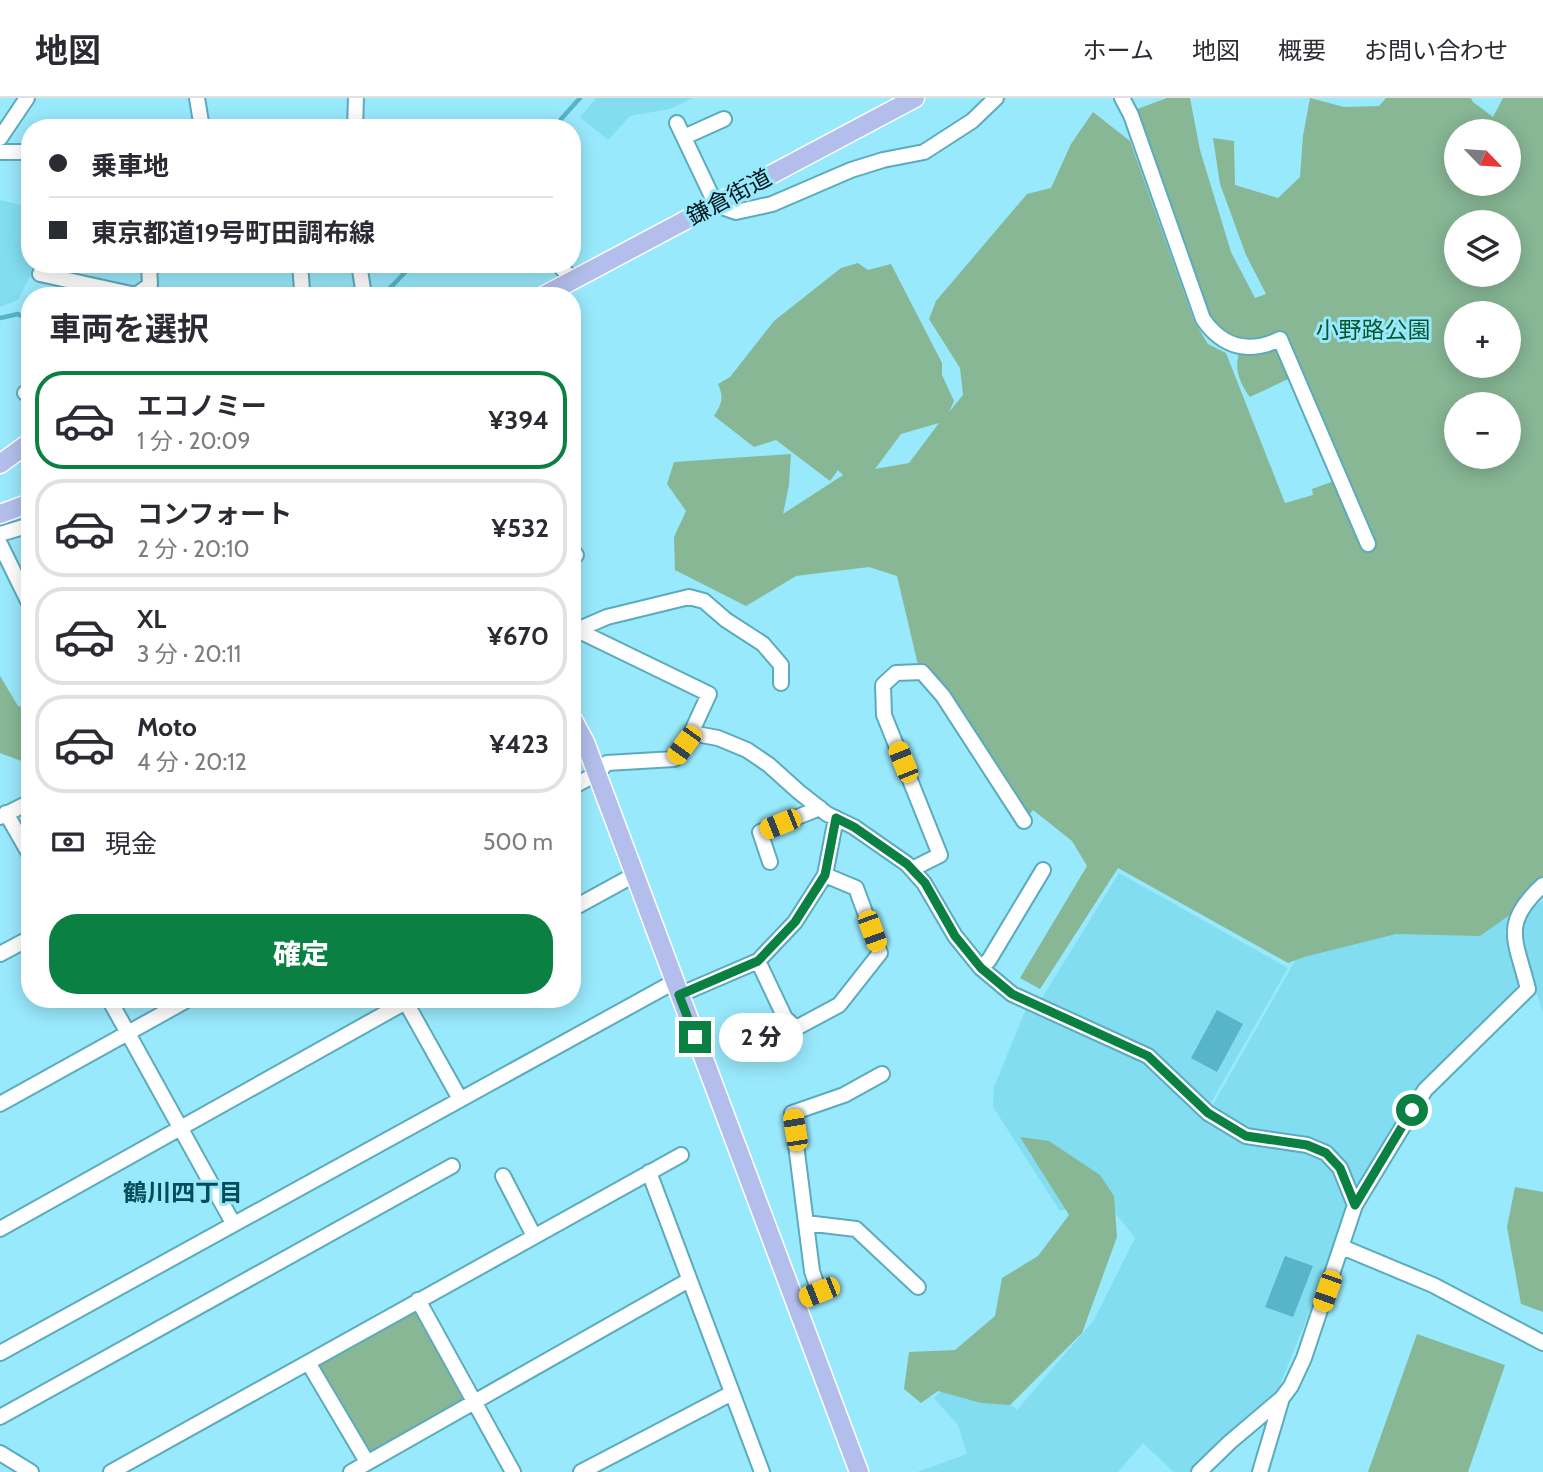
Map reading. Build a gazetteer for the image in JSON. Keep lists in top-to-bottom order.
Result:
{
  "streets": {
    "main road": ["鎌倉街道"]
  },
  "districts": ["鶴川四丁目"],
  "parks": ["小野路公園"],
  "north": "bottom right",
  "page": {
    "header": "地図",
    "nav": [
      "ホーム",
      "地図",
      "概要",
      "お問い合わせ"
    ],
    "map_buttons": ["+", "−"],
    "banner": ["乗車地", "東京都道19号町田調布線"],
    "heading": "車両を選択",
    "list": [
      {
        "name": "エコノミー",
        "note": "1 分 · 20:09",
        "value": "¥394"
      },
      {
        "name": "コンフォート",
        "note": "2 分 · 20:10",
        "value": "¥532"
      },
      {
        "name": "XL",
        "note": "3 分 · 20:11",
        "value": "¥670"
      },
      {
        "name": "Moto",
        "note": "4 分 · 20:12",
        "value": "¥423"
      }
    ],
    "pay": ["現金", "500 m"],
    "buttons": "確定",
    "bubble": "2 分"
  }
}
